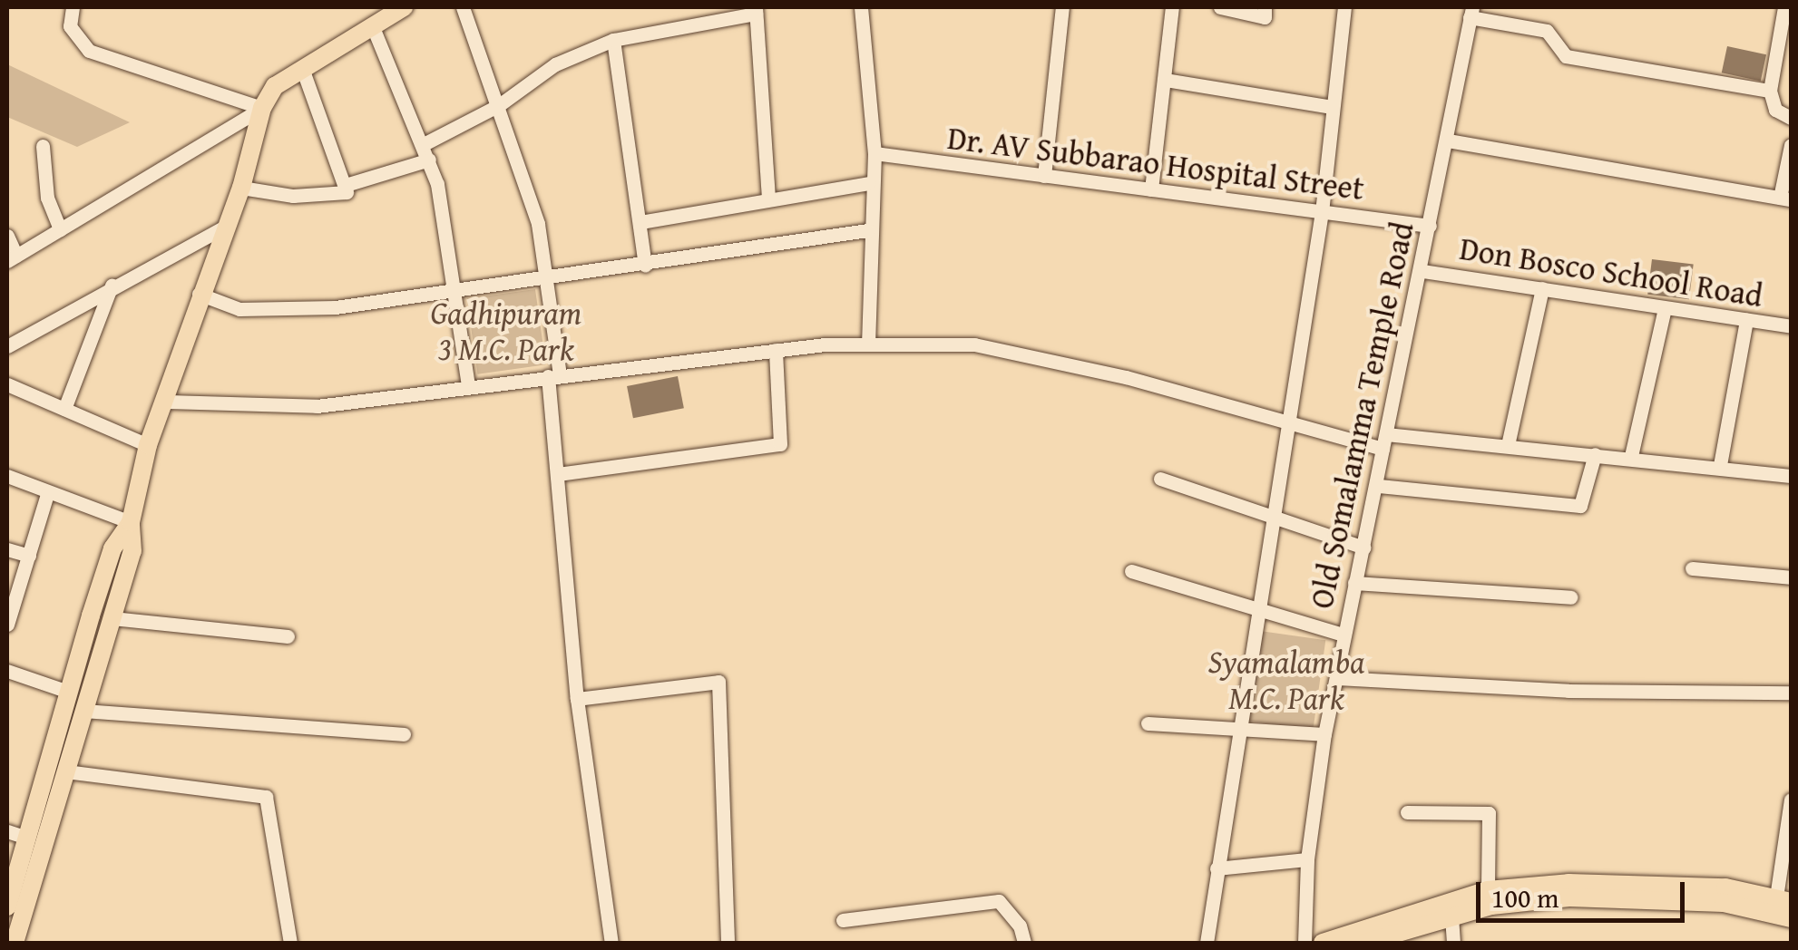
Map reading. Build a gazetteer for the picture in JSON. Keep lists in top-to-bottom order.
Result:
{
  "streets": {
    "street": ["Dr. AV Subbarao Hospital Street", "Don Bosco School Road", "Old Somalamma Temple Road"]
  },
  "crossings": [
    ["Dr. AV Subbarao Hospital Street", "Old Somalamma Temple Road"],
    ["Don Bosco School Road", "Old Somalamma Temple Road"]
  ],
  "parks": ["Gadhipuram 3 M.C. Park", "Syamalamba M.C. Park"],
  "scale_bar": "100 m"
}
